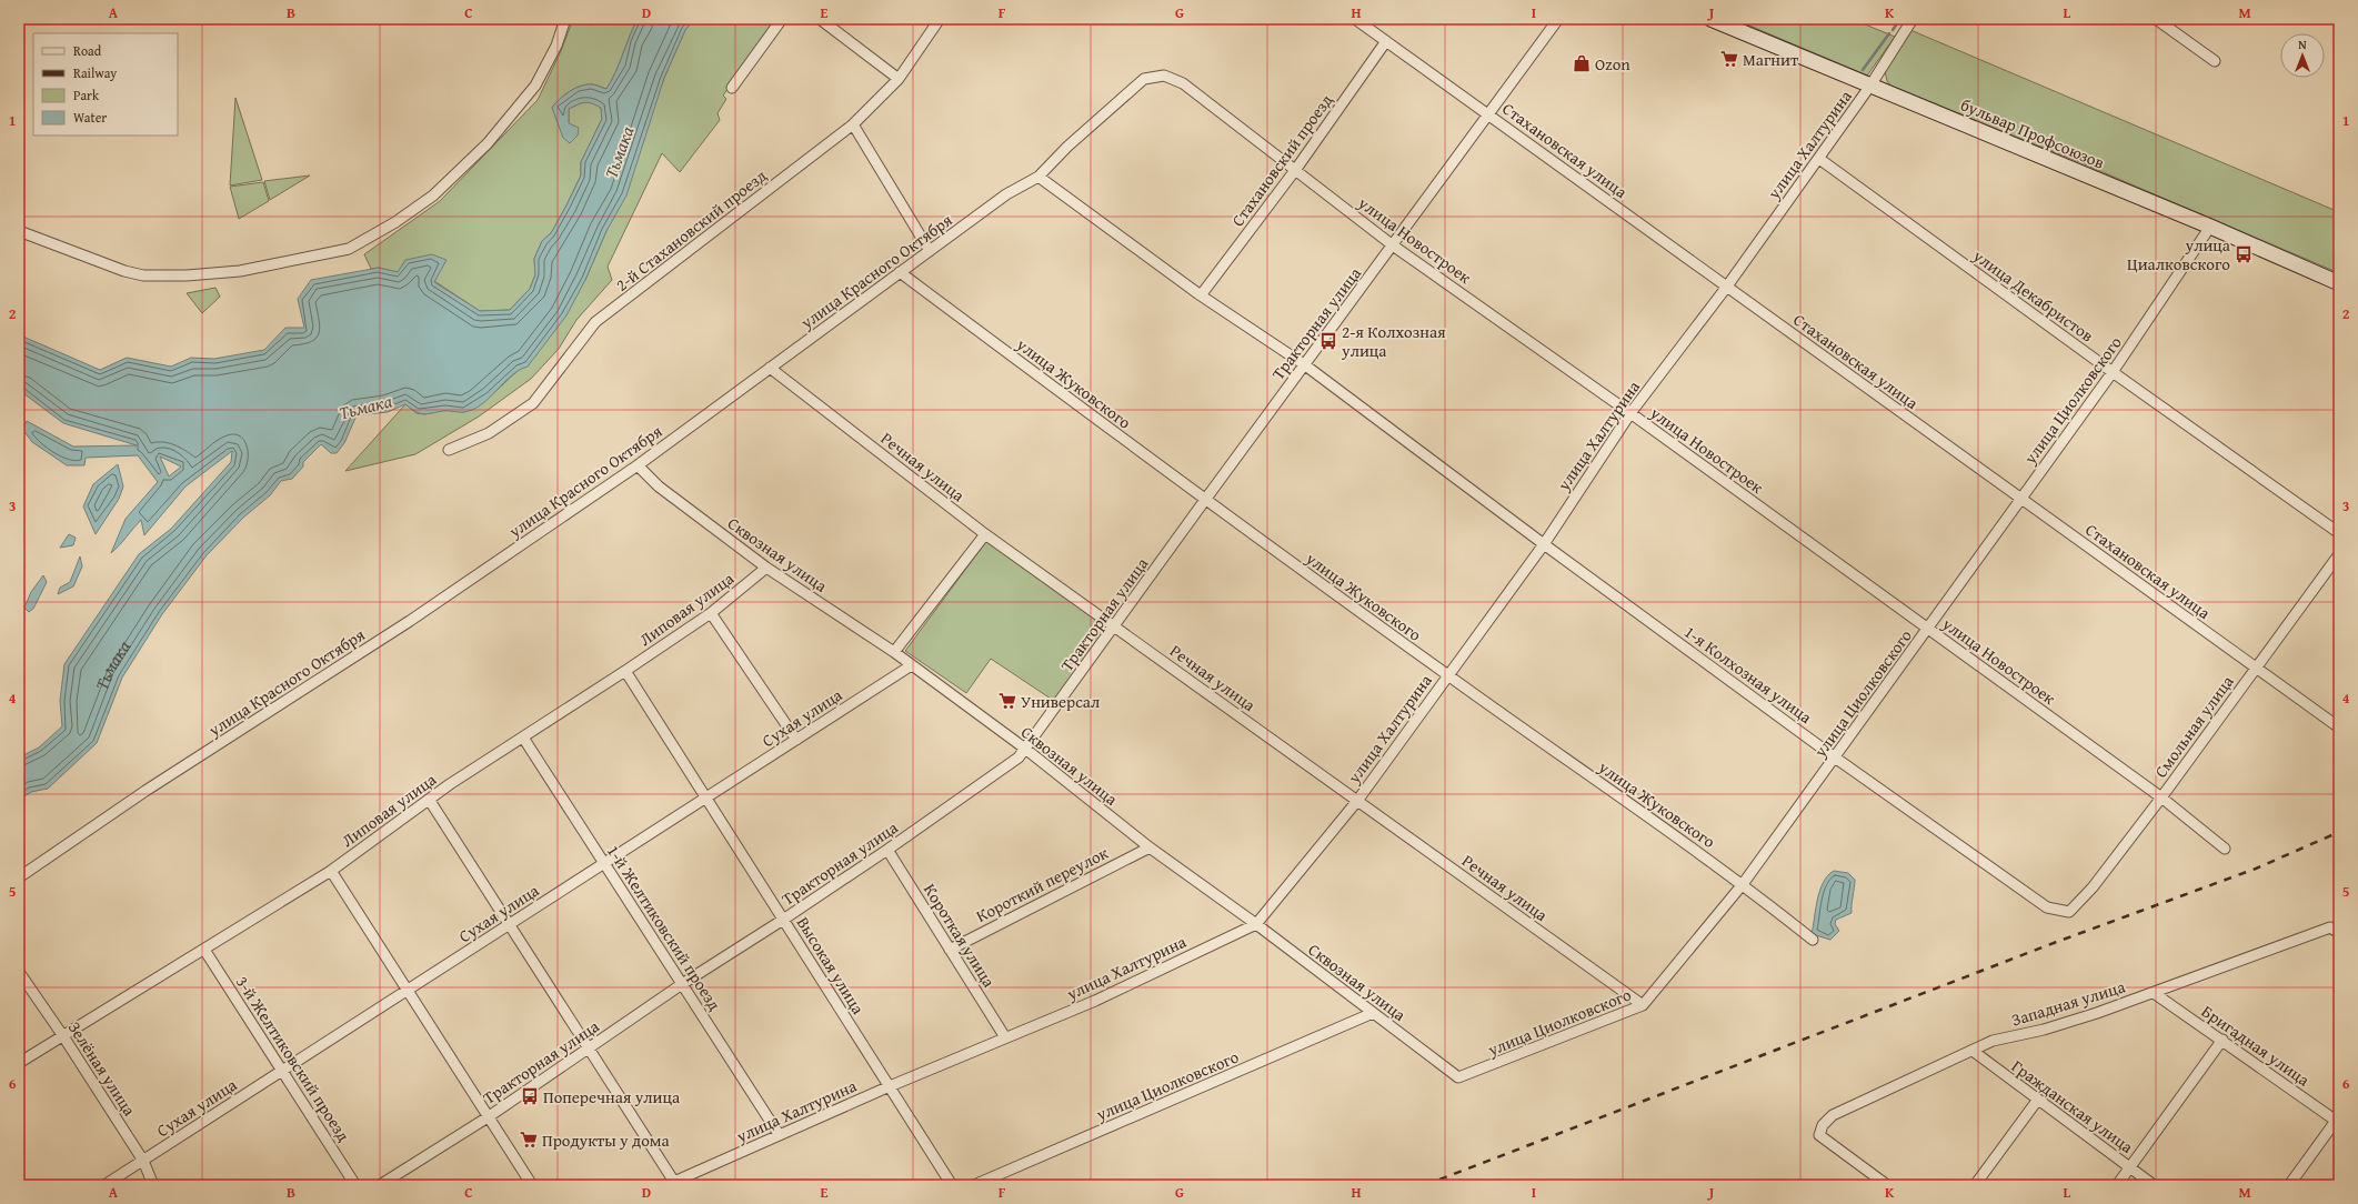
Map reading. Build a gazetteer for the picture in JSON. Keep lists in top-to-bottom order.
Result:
{
  "streets": {
    "main road": ["бульвар Профсоюзов"],
    "street": [
      "улица Халтурина",
      "Стахановская улица",
      "Стахановский проезд",
      "2-й Стахановский проезд",
      "улица Новостроек",
      "улица Красного Октября",
      "улица Декабристов",
      "Тракторная улица",
      "улица Жуковского",
      "улица Циолковского",
      "Речная улица",
      "Сквозная улица",
      "Липовая улица",
      "1-я Колхозная улица",
      "Сухая улица",
      "Смольная улица",
      "Короткий переулок",
      "1-й Желтиковский проезд",
      "Короткая улица",
      "Высокая улица",
      "Западная улица",
      "Бригадная улица",
      "3-й Желтиковский проезд",
      "Зелёная улица",
      "Гражданская улица"
    ]
  },
  "crossings": [
    ["бульвар Профсоюзов", "улица Халтурина"],
    ["бульвар Профсоюзов", "улица Циолковского"],
    ["улица Халтурина", "Стахановская улица"],
    ["улица Халтурина", "улица Новостроек"],
    ["улица Халтурина", "улица Декабристов"],
    ["улица Халтурина", "улица Жуковского"],
    ["улица Халтурина", "Речная улица"],
    ["улица Халтурина", "Сквозная улица"],
    ["улица Халтурина", "1-я Колхозная улица"],
    ["улица Халтурина", "1-й Желтиковский проезд"],
    ["улица Халтурина", "Короткая улица"],
    ["улица Халтурина", "Высокая улица"],
    ["Стахановская улица", "Стахановский проезд"],
    ["Стахановская улица", "Тракторная улица"],
    ["Стахановская улица", "улица Циолковского"],
    ["Стахановская улица", "Смольная улица"],
    ["Стахановский проезд", "улица Новостроек"],
    ["улица Новостроек", "улица Красного Октября"],
    ["улица Новостроек", "Тракторная улица"],
    ["улица Новостроек", "улица Циолковского"],
    ["улица Новостроек", "Смольная улица"],
    ["улица Красного Октября", "улица Жуковского"],
    ["улица Красного Октября", "Речная улица"],
    ["улица Красного Октября", "Сквозная улица"],
    ["улица Декабристов", "улица Циолковского"],
    ["Тракторная улица", "улица Жуковского"],
    ["Тракторная улица", "Речная улица"],
    ["Тракторная улица", "Сквозная улица"],
    ["Тракторная улица", "1-й Желтиковский проезд"],
    ["Тракторная улица", "Короткая улица"],
    ["Тракторная улица", "Высокая улица"],
    ["улица Жуковского", "улица Циолковского"],
    ["улица Циолковского", "Речная улица"],
    ["улица Циолковского", "Сквозная улица"],
    ["улица Циолковского", "1-я Колхозная улица"],
    ["Сквозная улица", "Липовая улица"],
    ["Сквозная улица", "Сухая улица"],
    ["Сквозная улица", "Короткий переулок"],
    ["Липовая улица", "1-й Желтиковский проезд"],
    ["Липовая улица", "Высокая улица"],
    ["Липовая улица", "3-й Желтиковский проезд"],
    ["Липовая улица", "Зелёная улица"],
    ["1-я Колхозная улица", "Смольная улица"],
    ["Сухая улица", "1-й Желтиковский проезд"],
    ["Сухая улица", "Высокая улица"],
    ["Сухая улица", "3-й Желтиковский проезд"],
    ["Сухая улица", "Зелёная улица"],
    ["Короткий переулок", "Короткая улица"],
    ["Западная улица", "Бригадная улица"],
    ["Западная улица", "Гражданская улица"]
  ],
  "water": ["Тьмака"],
  "places": {
    "supermarket": ["Магнит", "Универсал", "Продукты у дома"],
    "shop": ["Ozon"],
    "bus stop": ["улица Циалковского", "2-я Колхозная улица", "Поперечная улица"]
  },
  "legend": [
    "Road",
    "Railway",
    "Park",
    "Water"
  ],
  "north": "top",
  "grid": {
    "columns": [
      "A",
      "B",
      "C",
      "D",
      "E",
      "F",
      "G",
      "H",
      "I",
      "J",
      "K",
      "L",
      "M"
    ],
    "rows": [
      "1",
      "2",
      "3",
      "4",
      "5",
      "6"
    ]
  }
}
